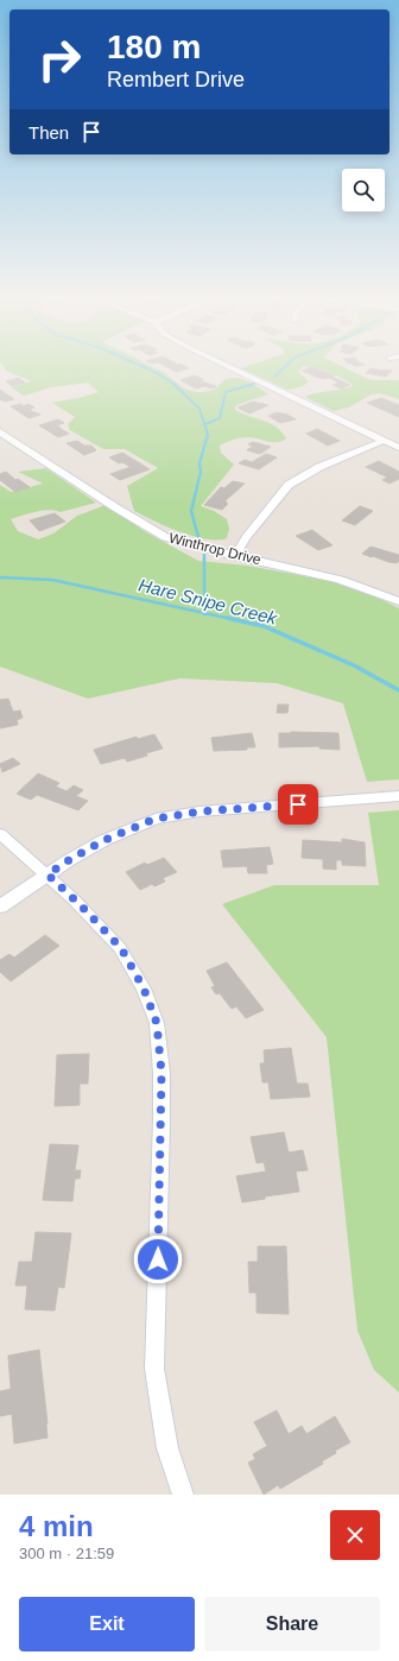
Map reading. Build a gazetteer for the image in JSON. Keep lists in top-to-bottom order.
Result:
{
  "streets": {
    "street": ["Winthrop Drive"]
  },
  "water": ["Hare Snipe Creek"],
  "page": {
    "turn": ["180 m", "Rembert Drive"],
    "then": "Then",
    "heading": ["4 min", "300 m · 21:59"],
    "buttons": ["Exit", "Share"]
  }
}
